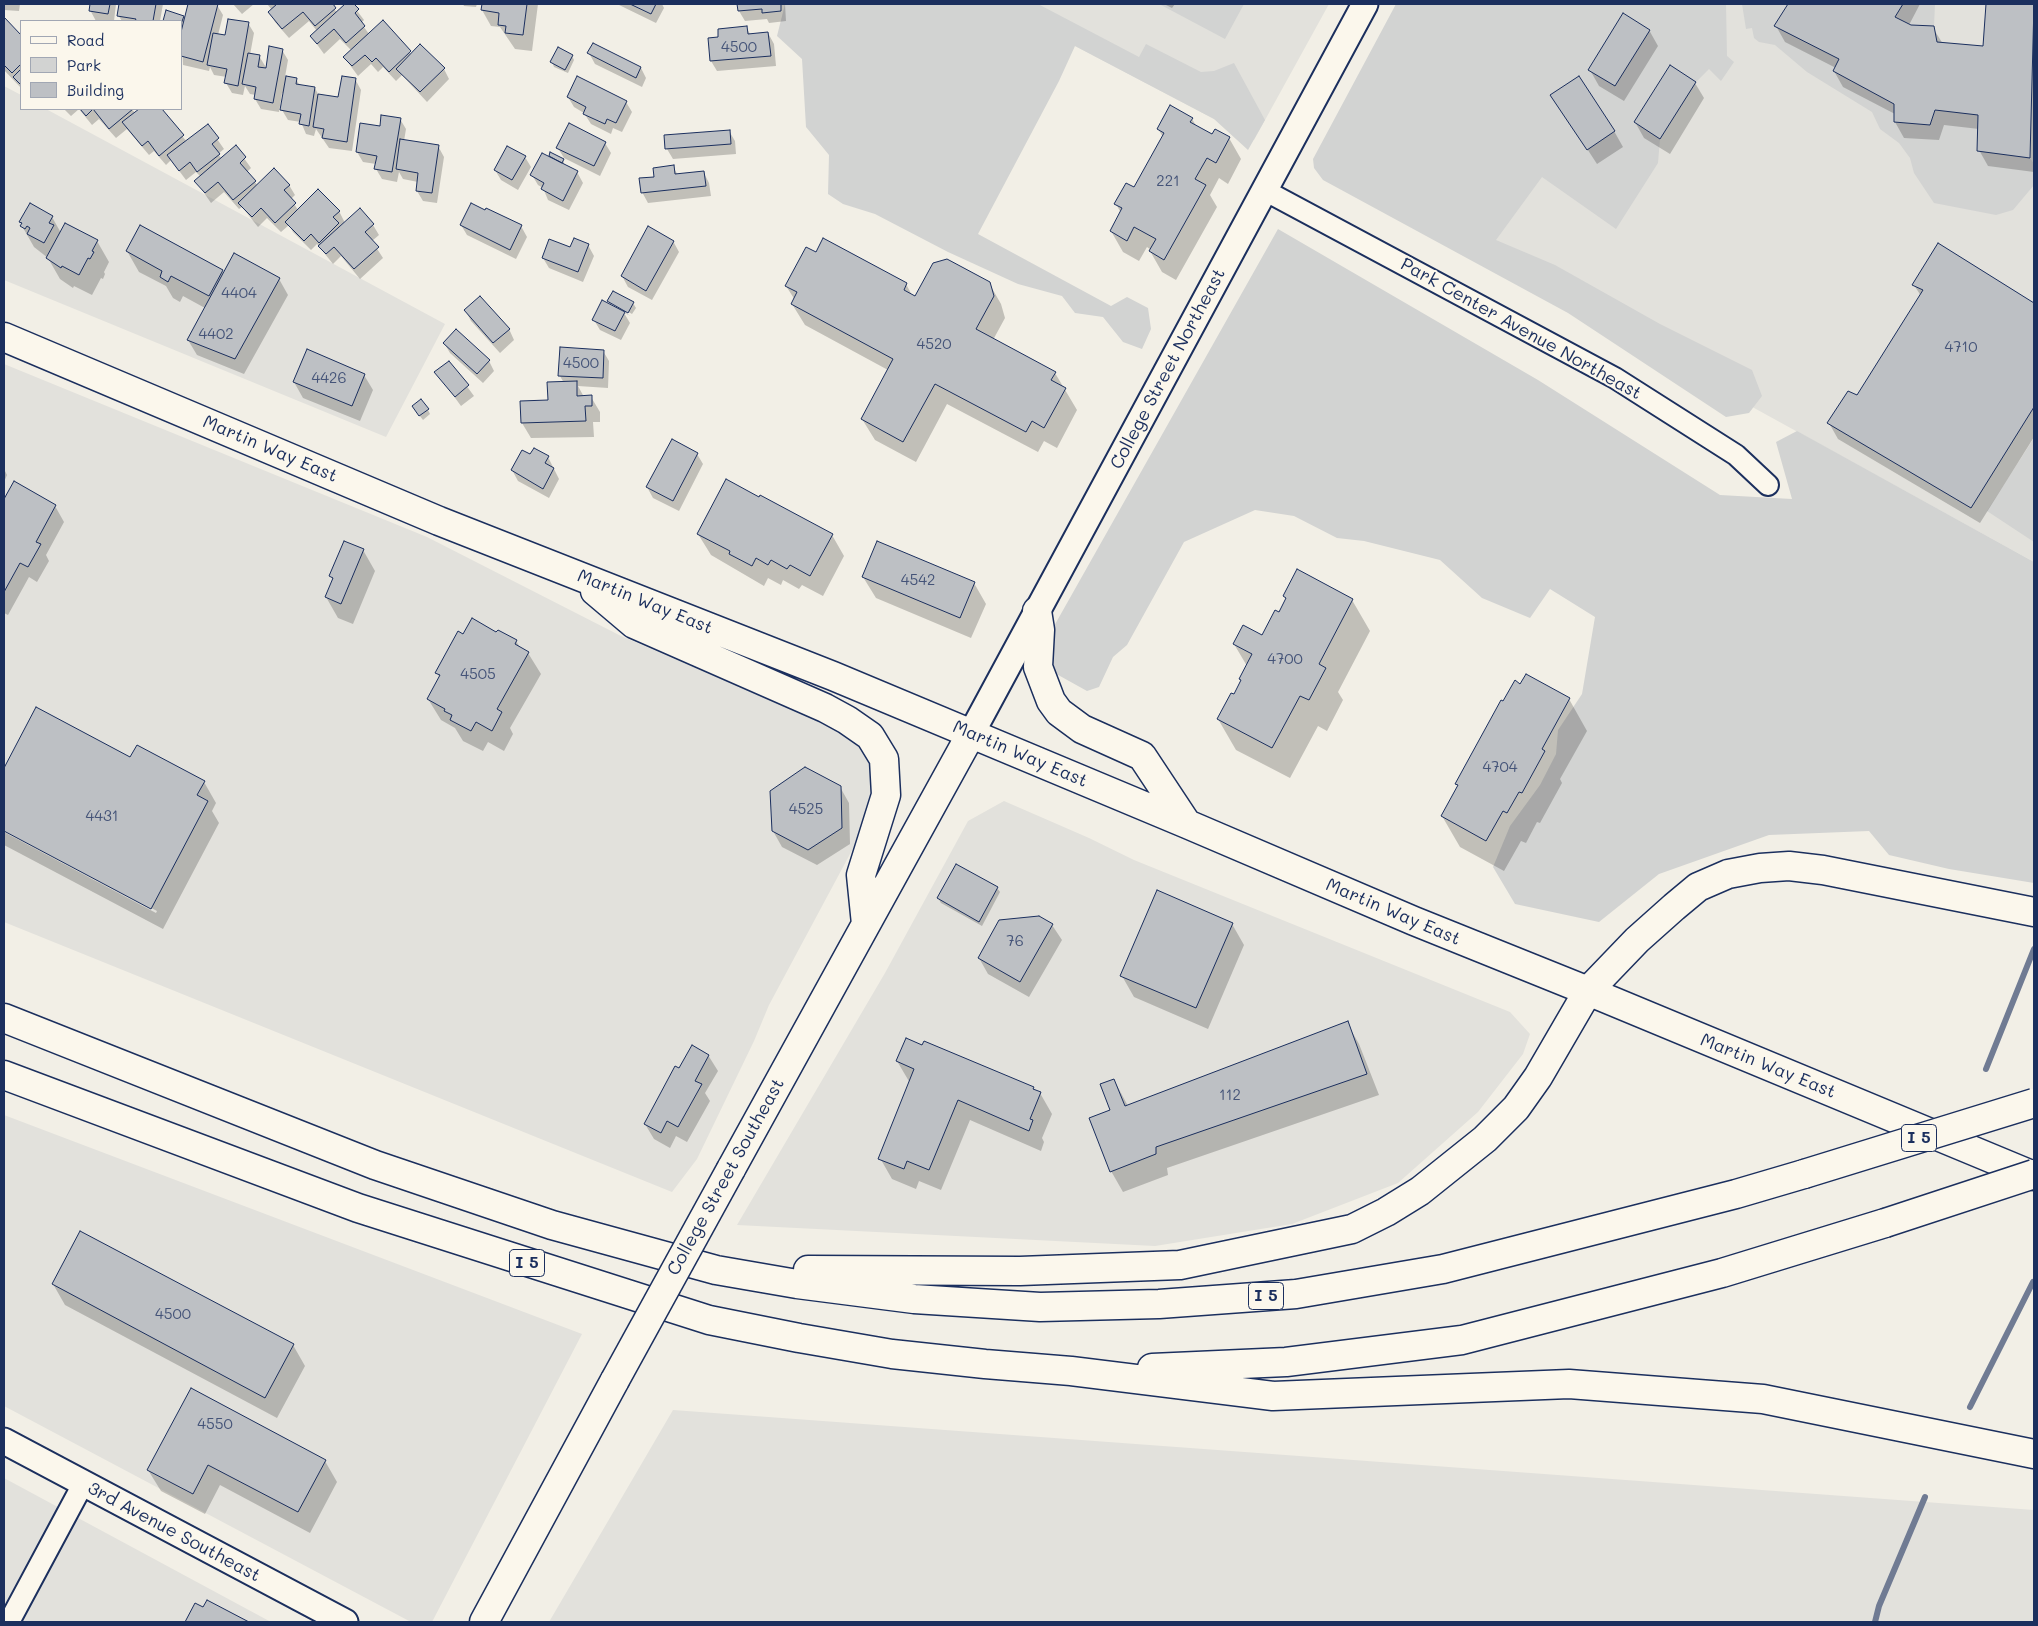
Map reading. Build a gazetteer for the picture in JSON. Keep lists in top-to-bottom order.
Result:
{
  "streets": {
    "main road": ["Martin Way East", "I 5", "College Street Southeast"],
    "street": ["Park Center Avenue Northeast", "College Street Northeast", "3rd Avenue Southeast"]
  },
  "crossings": [
    ["Park Center Avenue Northeast", "College Street Northeast"],
    ["College Street Northeast", "Martin Way East"],
    ["College Street Northeast", "College Street Southeast"],
    ["Martin Way East", "I 5"],
    ["Martin Way East", "College Street Southeast"]
  ],
  "house_numbers": [
    "4500",
    "221",
    "4404",
    "4402",
    "4520",
    "4710",
    "4500",
    "4426",
    "4542",
    "4700",
    "4505",
    "4704",
    "4525",
    "4431",
    "76",
    "112",
    "4500",
    "4550"
  ],
  "legend": ["Road", "Park", "Building"]
}
